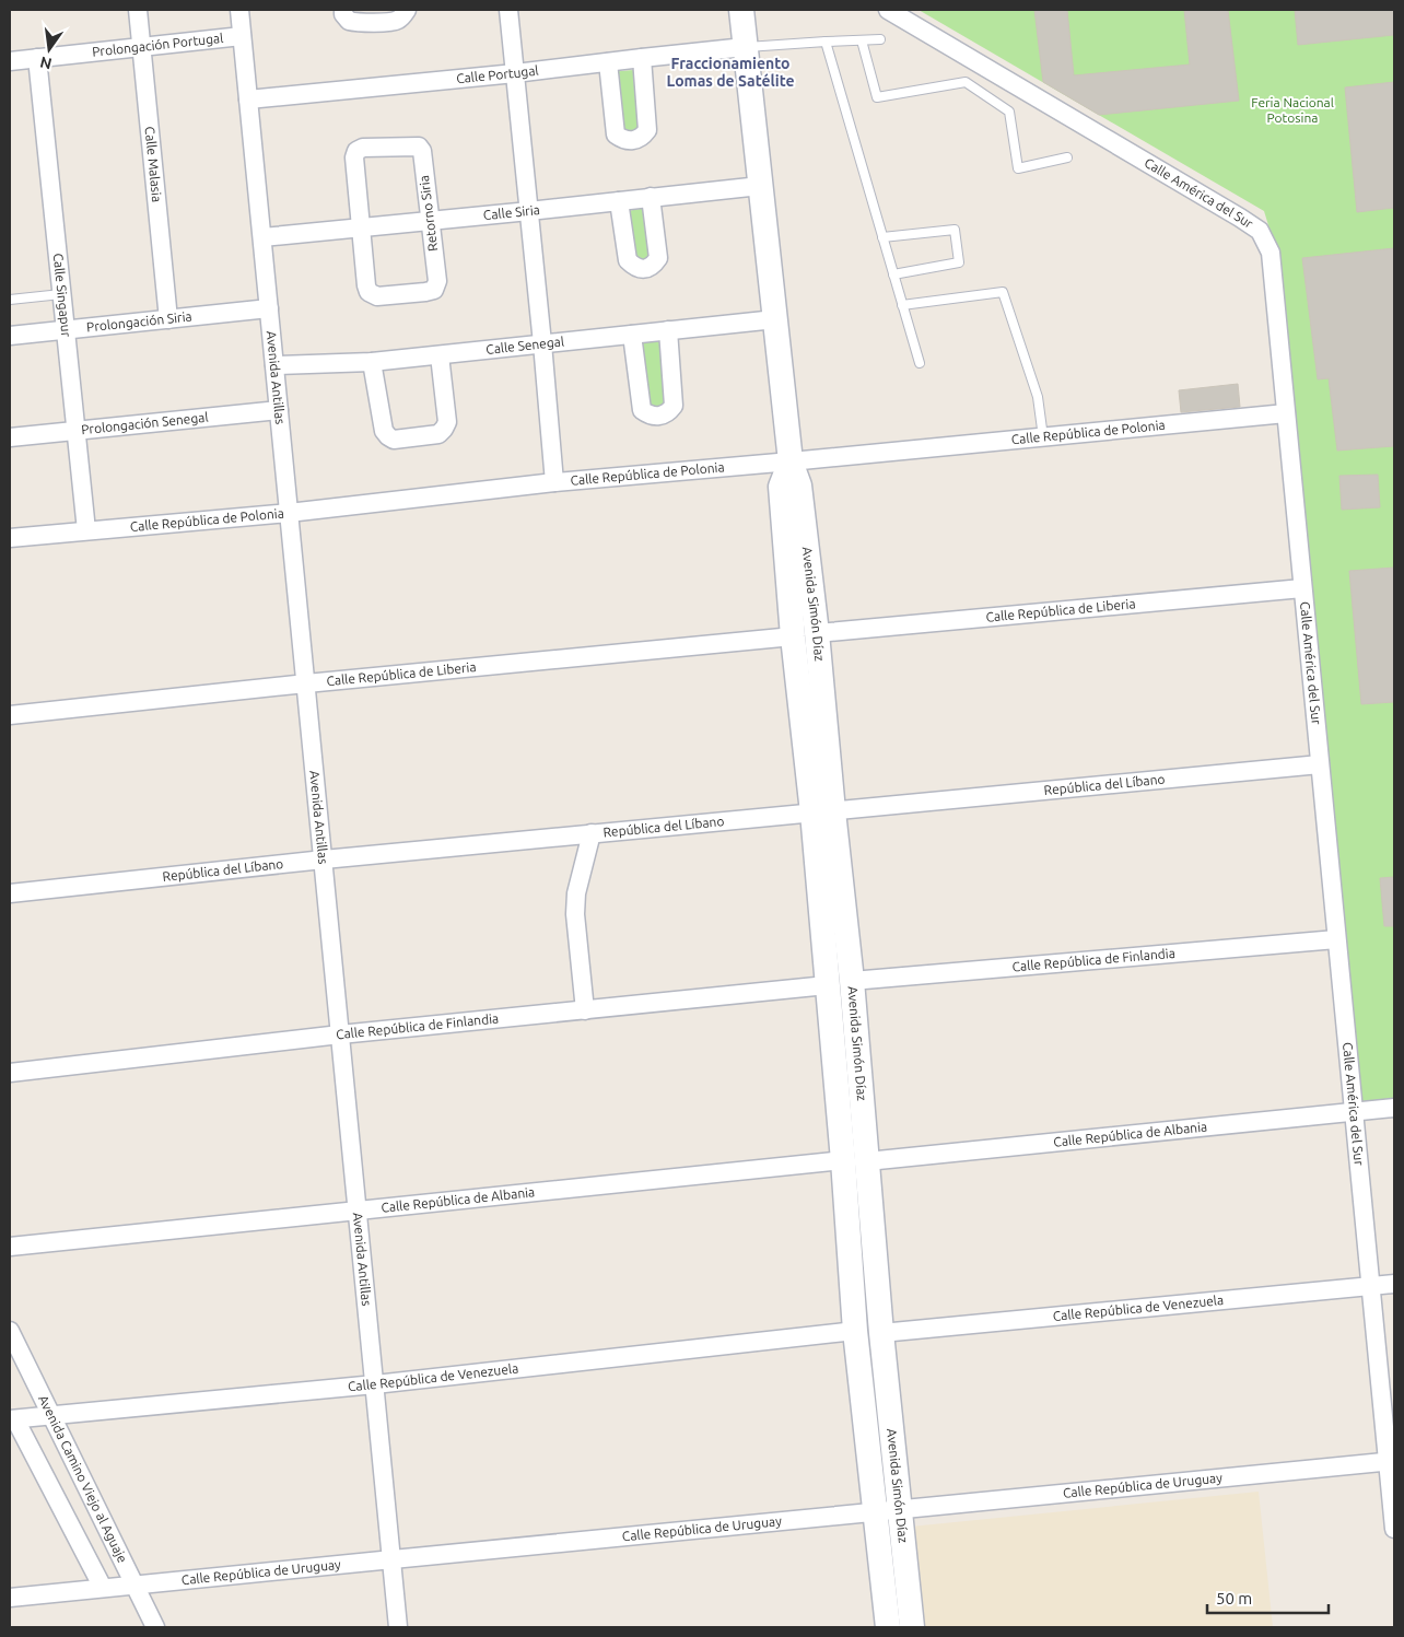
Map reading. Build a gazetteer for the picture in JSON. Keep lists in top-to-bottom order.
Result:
{
  "streets": {
    "main road": ["Avenida Simón Díaz"],
    "street": [
      "Prolongación Portugal",
      "Calle Portugal",
      "Calle Malasia",
      "Calle América del Sur",
      "Calle Siria",
      "Retorno Siria",
      "Calle Singapur",
      "Prolongación Siria",
      "Calle Senegal",
      "Avenida Antillas",
      "Prolongación Senegal",
      "Calle República de Polonia",
      "Calle República de Liberia",
      "República del Líbano",
      "Calle República de Finlandia",
      "Calle República de Albania",
      "Calle República de Venezuela",
      "Avenida Camino Viejo al Aguaje",
      "Calle República de Uruguay"
    ]
  },
  "crossings": [
    ["Prolongación Portugal", "Calle Malasia"],
    ["Prolongación Portugal", "Calle Singapur"],
    ["Prolongación Portugal", "Avenida Antillas"],
    ["Calle Portugal", "Avenida Antillas"],
    ["Calle Portugal", "Avenida Simón Díaz"],
    ["Calle Malasia", "Prolongación Siria"],
    ["Calle América del Sur", "Calle República de Polonia"],
    ["Calle América del Sur", "Calle República de Liberia"],
    ["Calle América del Sur", "República del Líbano"],
    ["Calle América del Sur", "Calle República de Finlandia"],
    ["Calle América del Sur", "Calle República de Albania"],
    ["Calle América del Sur", "Calle República de Venezuela"],
    ["Calle América del Sur", "Calle República de Uruguay"],
    ["Calle Siria", "Retorno Siria"],
    ["Calle Siria", "Avenida Antillas"],
    ["Calle Siria", "Avenida Simón Díaz"],
    ["Calle Singapur", "Prolongación Siria"],
    ["Calle Singapur", "Prolongación Senegal"],
    ["Calle Singapur", "Calle República de Polonia"],
    ["Prolongación Siria", "Avenida Antillas"],
    ["Calle Senegal", "Avenida Antillas"],
    ["Calle Senegal", "Avenida Simón Díaz"],
    ["Avenida Antillas", "Prolongación Senegal"],
    ["Avenida Antillas", "Calle República de Polonia"],
    ["Avenida Antillas", "Calle República de Liberia"],
    ["Avenida Antillas", "República del Líbano"],
    ["Avenida Antillas", "Calle República de Finlandia"],
    ["Avenida Antillas", "Calle República de Albania"],
    ["Avenida Antillas", "Calle República de Venezuela"],
    ["Avenida Antillas", "Calle República de Uruguay"],
    ["Calle República de Polonia", "Avenida Simón Díaz"],
    ["Avenida Simón Díaz", "Calle República de Liberia"],
    ["Avenida Simón Díaz", "República del Líbano"],
    ["Avenida Simón Díaz", "Calle República de Finlandia"],
    ["Avenida Simón Díaz", "Calle República de Albania"],
    ["Avenida Simón Díaz", "Calle República de Venezuela"],
    ["Avenida Simón Díaz", "Calle República de Uruguay"],
    ["Calle República de Venezuela", "Avenida Camino Viejo al Aguaje"],
    ["Avenida Camino Viejo al Aguaje", "Calle República de Uruguay"]
  ],
  "districts": ["Fraccionamiento Lomas de Satélite"],
  "parks": ["Feria Nacional Potosina"],
  "scale_bar": "50 m",
  "north": "bottom"
}
